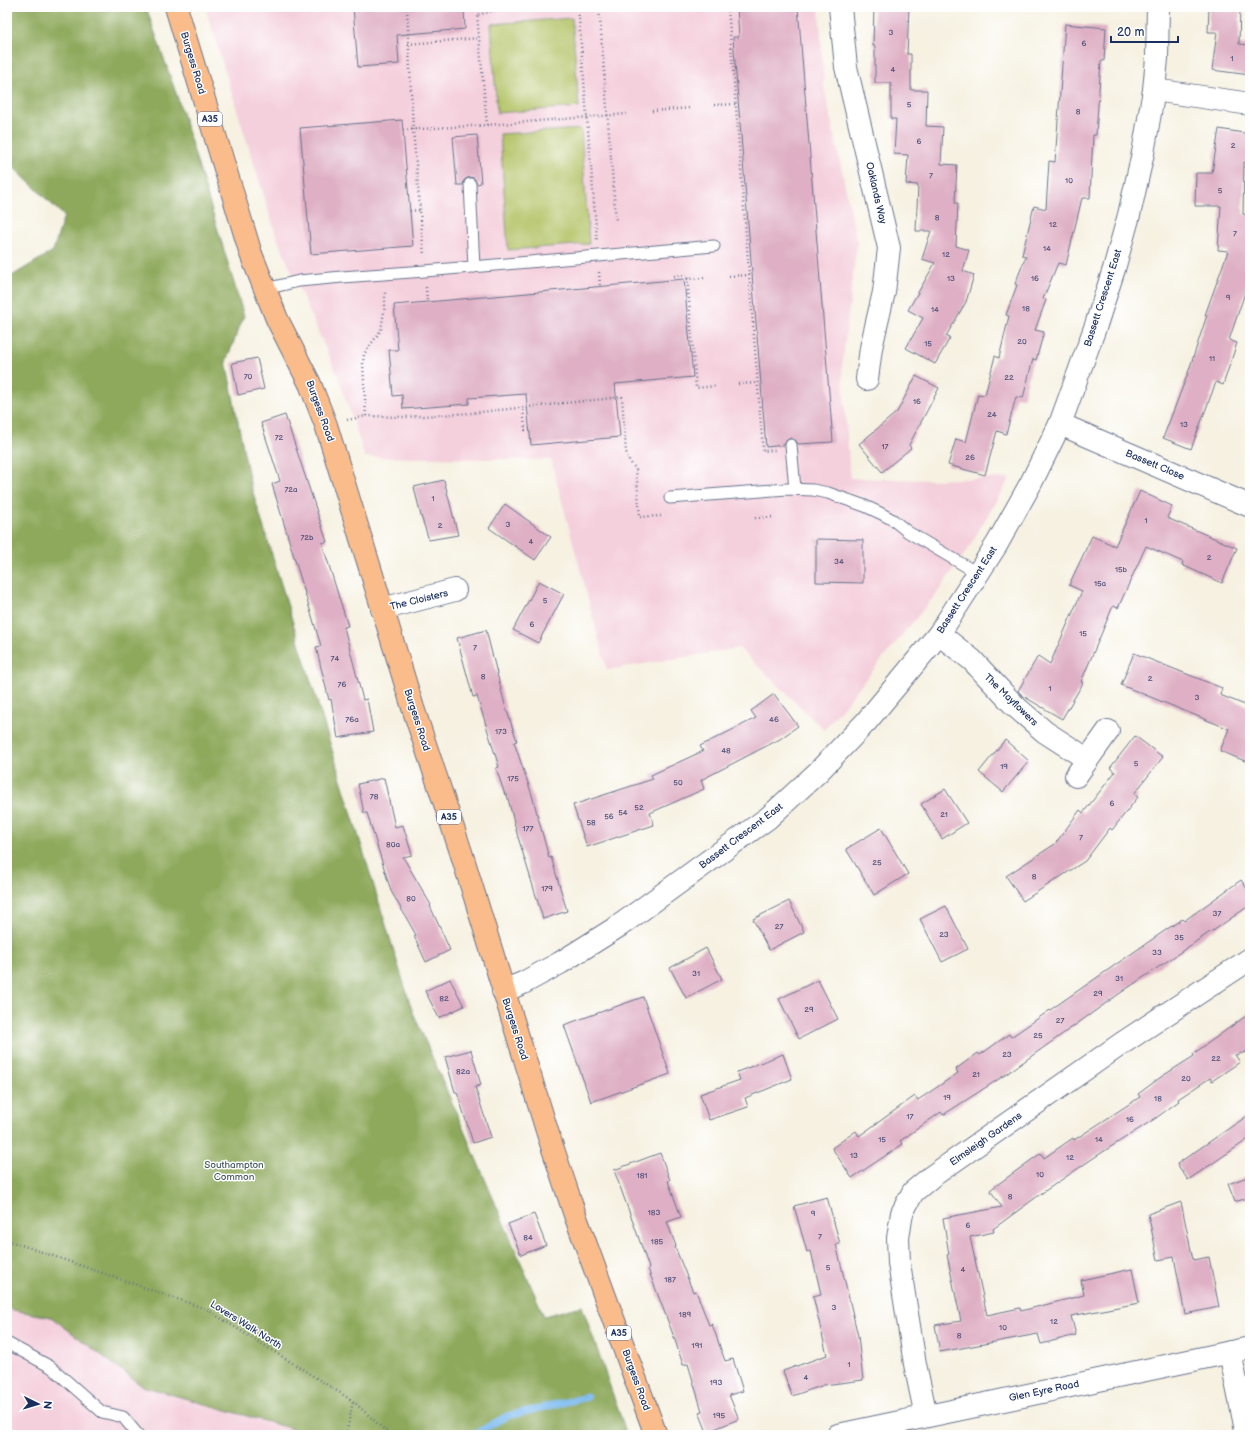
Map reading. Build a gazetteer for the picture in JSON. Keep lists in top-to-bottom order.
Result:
{
  "streets": {
    "main road": ["Burgess Road", "A35"],
    "street": [
      "Oaklands Way",
      "Bassett Crescent East",
      "Bassett Close",
      "The Cloisters",
      "The Mayflowers",
      "Elmsleigh Gardens",
      "Glen Eyre Road"
    ],
    "path": ["Lovers Walk North"]
  },
  "crossings": [
    ["Burgess Road", "Bassett Crescent East"],
    ["Burgess Road", "The Cloisters"],
    ["Bassett Crescent East", "Bassett Close"],
    ["Bassett Crescent East", "The Mayflowers"],
    ["Elmsleigh Gardens", "Glen Eyre Road"]
  ],
  "parks": ["Southampton Common"],
  "house_numbers": [
    "3",
    "6",
    "1",
    "4",
    "5",
    "8",
    "6",
    "2",
    "7",
    "10",
    "5",
    "8",
    "12",
    "7",
    "14",
    "12",
    "13",
    "16",
    "9",
    "18",
    "14",
    "20",
    "15",
    "11",
    "70",
    "22",
    "16",
    "24",
    "13",
    "72",
    "17",
    "26",
    "72a",
    "1",
    "1",
    "3",
    "2",
    "72b",
    "4",
    "2",
    "34",
    "15b",
    "15a",
    "5",
    "6",
    "15",
    "7",
    "74",
    "8",
    "2",
    "76",
    "1",
    "3",
    "76a",
    "46",
    "173",
    "48",
    "5",
    "19",
    "175",
    "50",
    "78",
    "6",
    "52",
    "54",
    "21",
    "56",
    "58",
    "177",
    "7",
    "80a",
    "25",
    "8",
    "179",
    "80",
    "37",
    "27",
    "23",
    "35",
    "33",
    "31",
    "31",
    "29",
    "82",
    "29",
    "27",
    "25",
    "23",
    "22",
    "82a",
    "21",
    "20",
    "19",
    "18",
    "17",
    "16",
    "15",
    "14",
    "13",
    "12",
    "10",
    "181",
    "8",
    "183",
    "9",
    "6",
    "7",
    "84",
    "185",
    "5",
    "4",
    "187",
    "3",
    "189",
    "12",
    "10",
    "8",
    "191",
    "1",
    "4",
    "193",
    "195"
  ],
  "scale_bar": "20 m",
  "north": "right"
}
